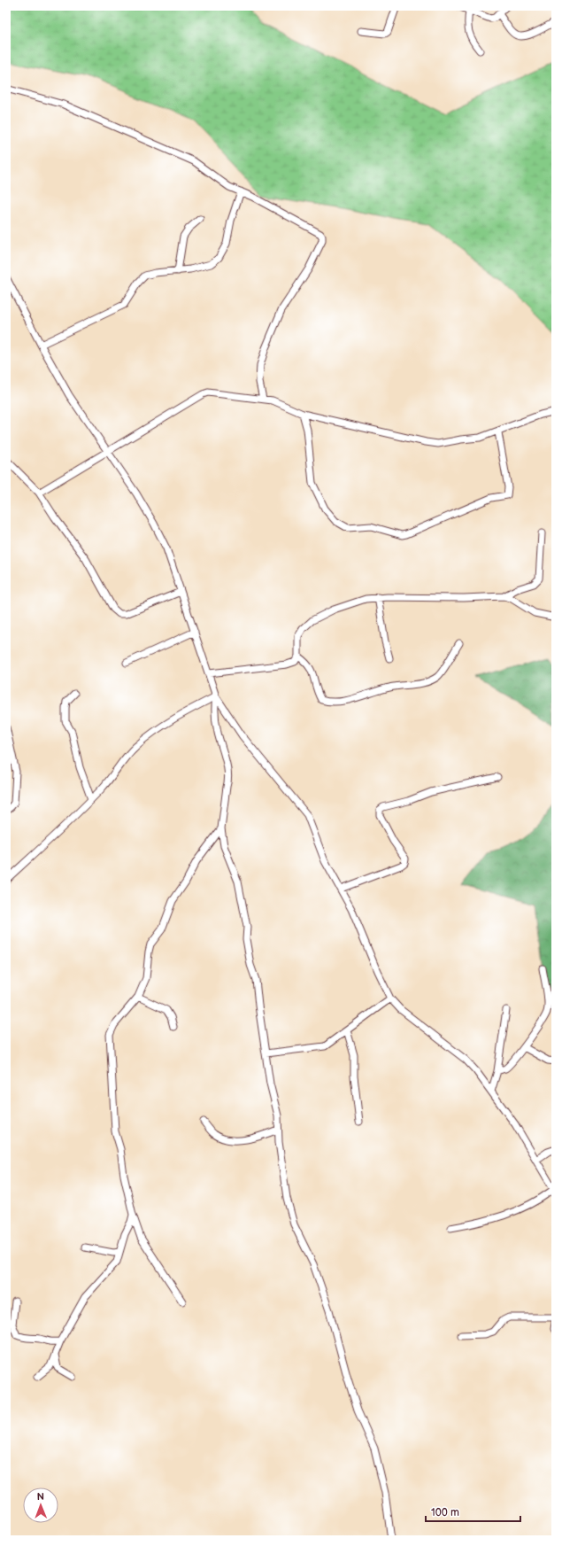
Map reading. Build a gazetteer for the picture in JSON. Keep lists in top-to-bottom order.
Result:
{
  "scale_bar": "100 m",
  "north": "top"
}
